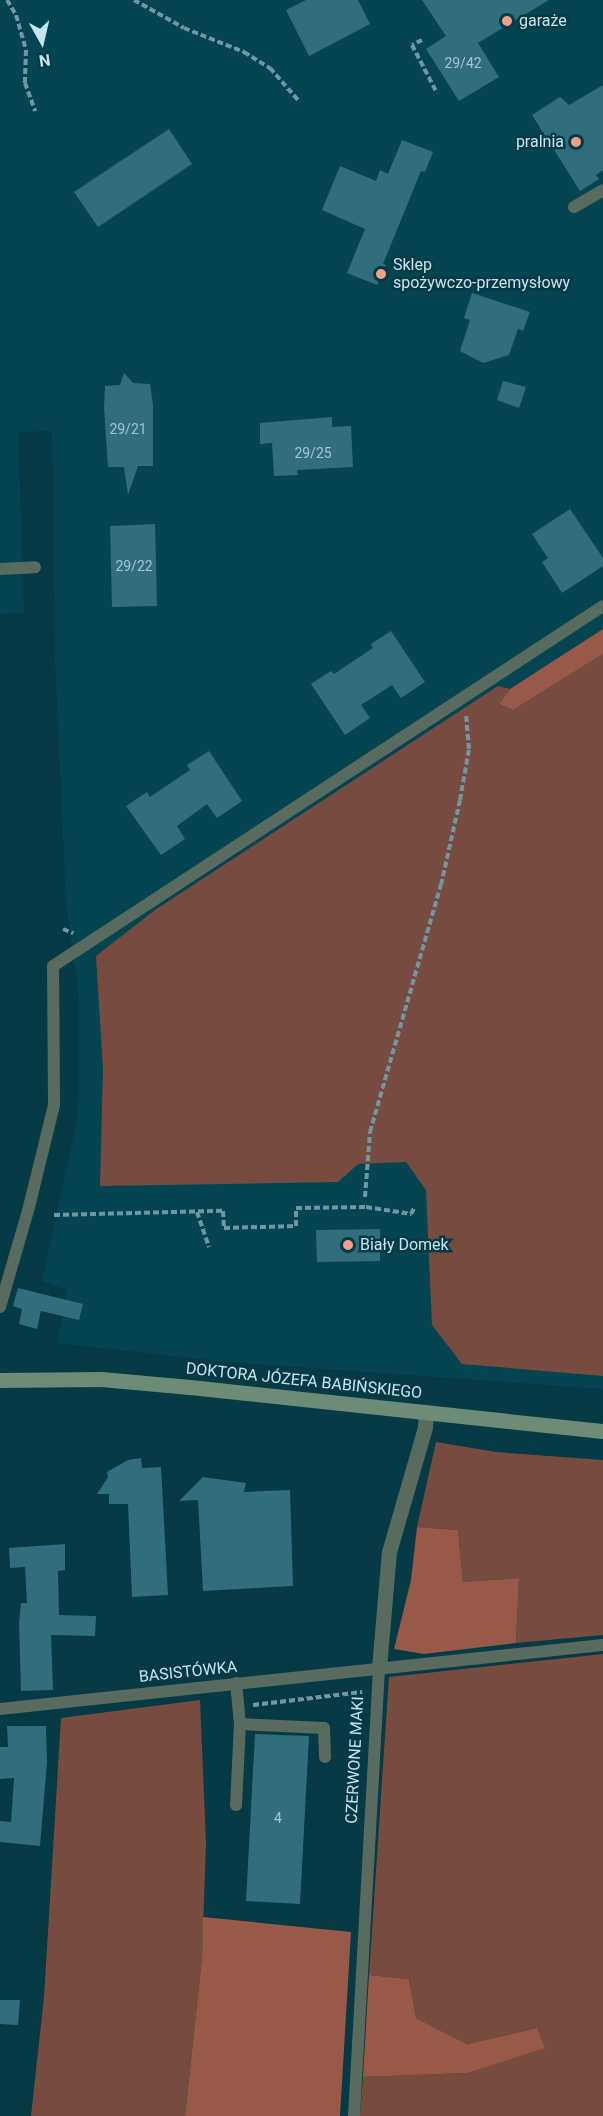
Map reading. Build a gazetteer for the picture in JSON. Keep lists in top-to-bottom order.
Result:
{
  "streets": {
    "street": ["DOKTORA JÓZEFA BABIŃSKIEGO", "CZERWONE MAKI"],
    "lane": ["BASISTÓWKA"]
  },
  "crossings": [
    ["DOKTORA JÓZEFA BABIŃSKIEGO", "CZERWONE MAKI"],
    ["BASISTÓWKA", "CZERWONE MAKI"]
  ],
  "places": [
    "garaże",
    "pralnia",
    "Sklep spożywczo-przemysłowy",
    "Biały Domek"
  ],
  "house_numbers": [
    "29/42",
    "29/21",
    "29/25",
    "29/22",
    "4"
  ],
  "north": "bottom"
}
